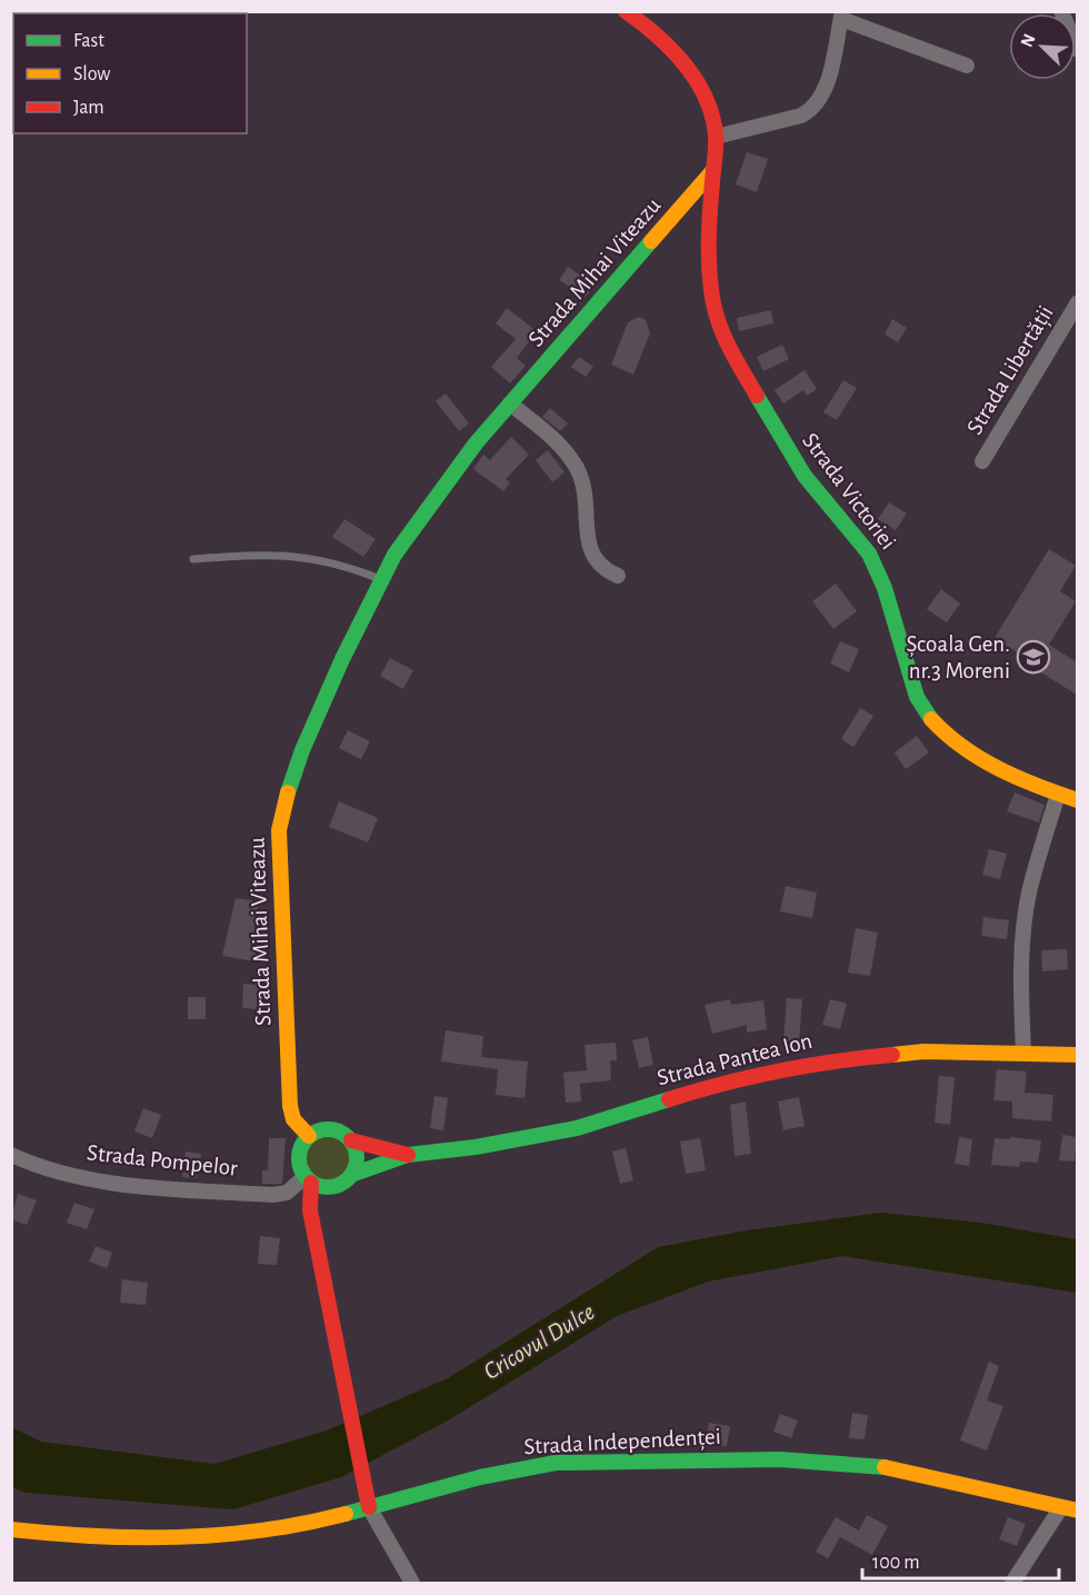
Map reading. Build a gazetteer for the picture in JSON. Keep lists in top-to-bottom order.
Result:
{
  "streets": {
    "street": [
      "Strada Mihai Viteazu",
      "Strada Libertății",
      "Strada Victoriei",
      "Strada Pantea Ion",
      "Strada Pompelor",
      "Strada Independenței"
    ]
  },
  "crossings": [
    ["Strada Mihai Viteazu", "Strada Victoriei"],
    ["Strada Mihai Viteazu", "Strada Pantea Ion"],
    ["Strada Mihai Viteazu", "Strada Pompelor"],
    ["Strada Pantea Ion", "Strada Pompelor"]
  ],
  "water": ["Cricovul Dulce"],
  "places": {
    "school or university": ["Școala Gen. nr.3 Moreni"]
  },
  "legend": ["Fast", "Slow", "Jam"],
  "scale_bar": "100 m",
  "north": "top left"
}
